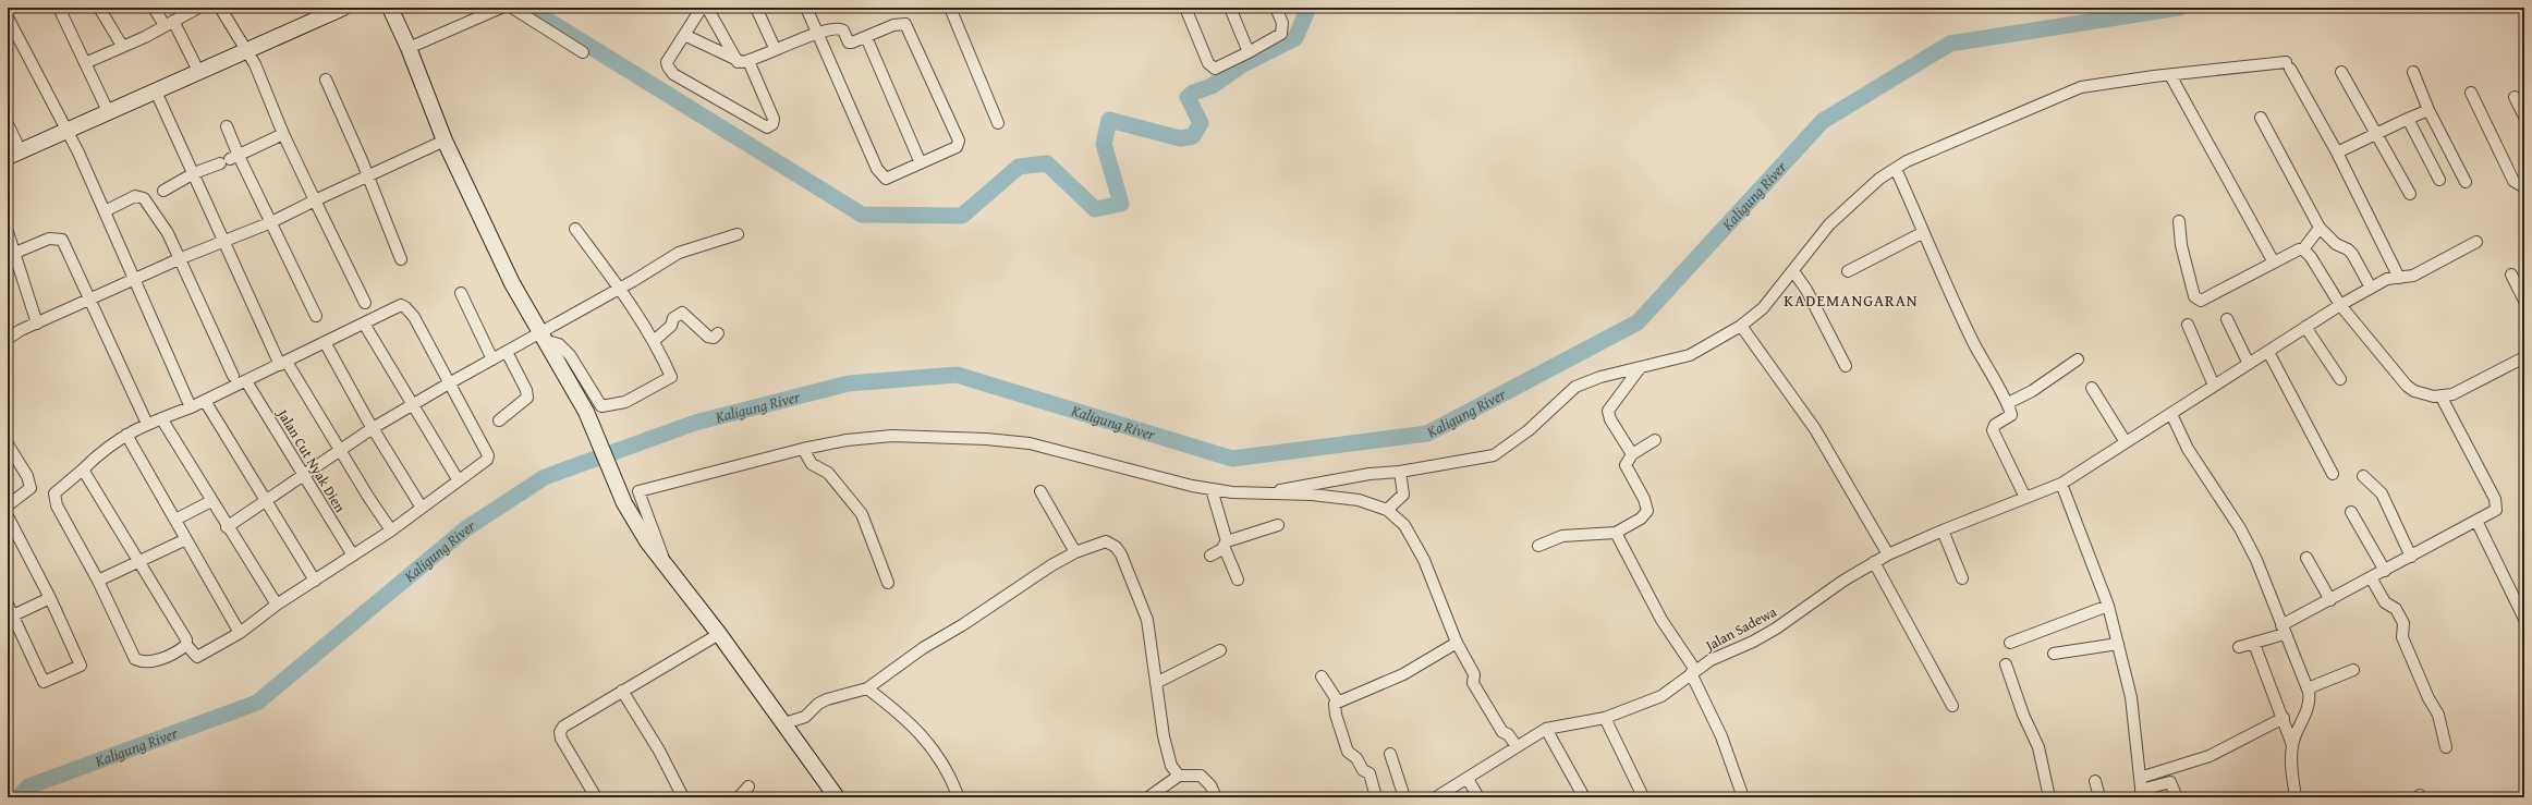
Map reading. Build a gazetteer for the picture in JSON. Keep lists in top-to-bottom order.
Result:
{
  "streets": {
    "street": ["Jalan Cut Nyak Dien", "Jalan Sadewa"]
  },
  "districts": ["KADEMANGARAN"],
  "water": ["Kaligung River"]
}
